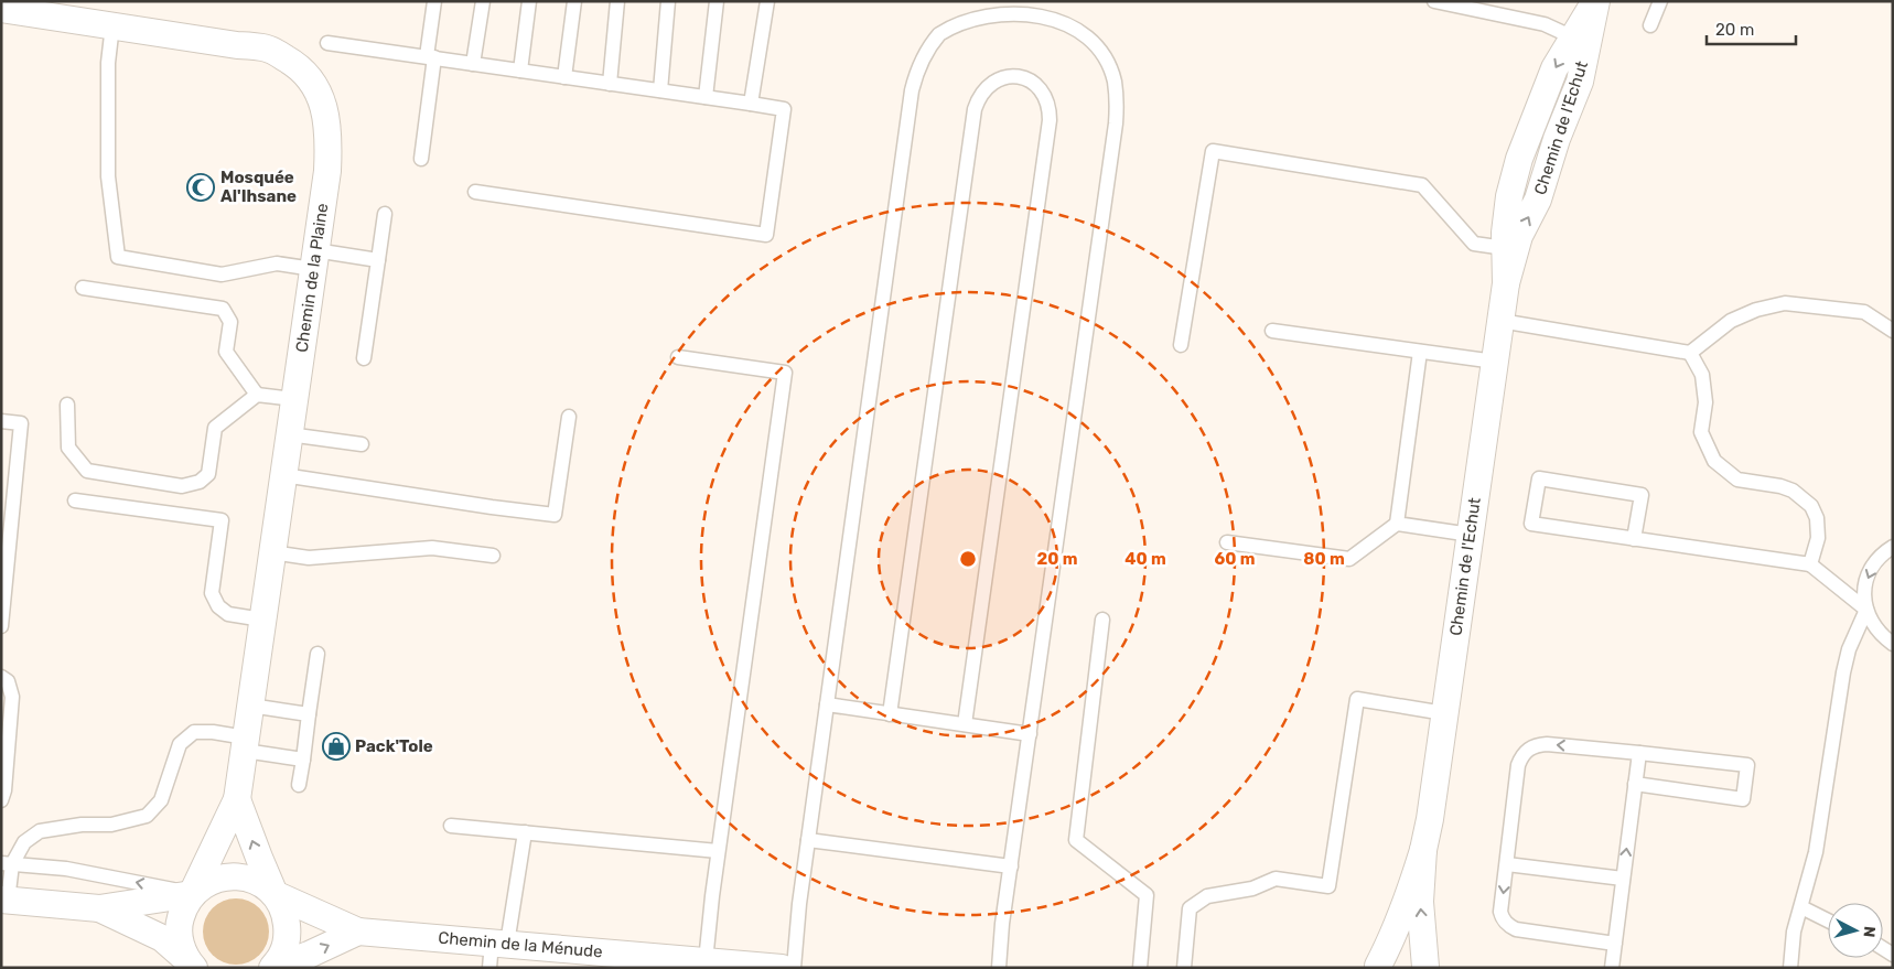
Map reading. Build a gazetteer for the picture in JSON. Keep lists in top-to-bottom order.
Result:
{
  "streets": {
    "street": ["Chemin de l'Echut", "Chemin de la Plaine", "Chemin de la Ménude"]
  },
  "crossings": [
    ["Chemin de la Plaine", "Chemin de la Ménude"]
  ],
  "places": {
    "mosque": ["Mosquée Al'Ihsane"],
    "shop": ["Pack'Tole"]
  },
  "scale_bar": "20 m",
  "north": "right",
  "rings": [
    "20 m",
    "40 m",
    "60 m",
    "80 m"
  ]
}
